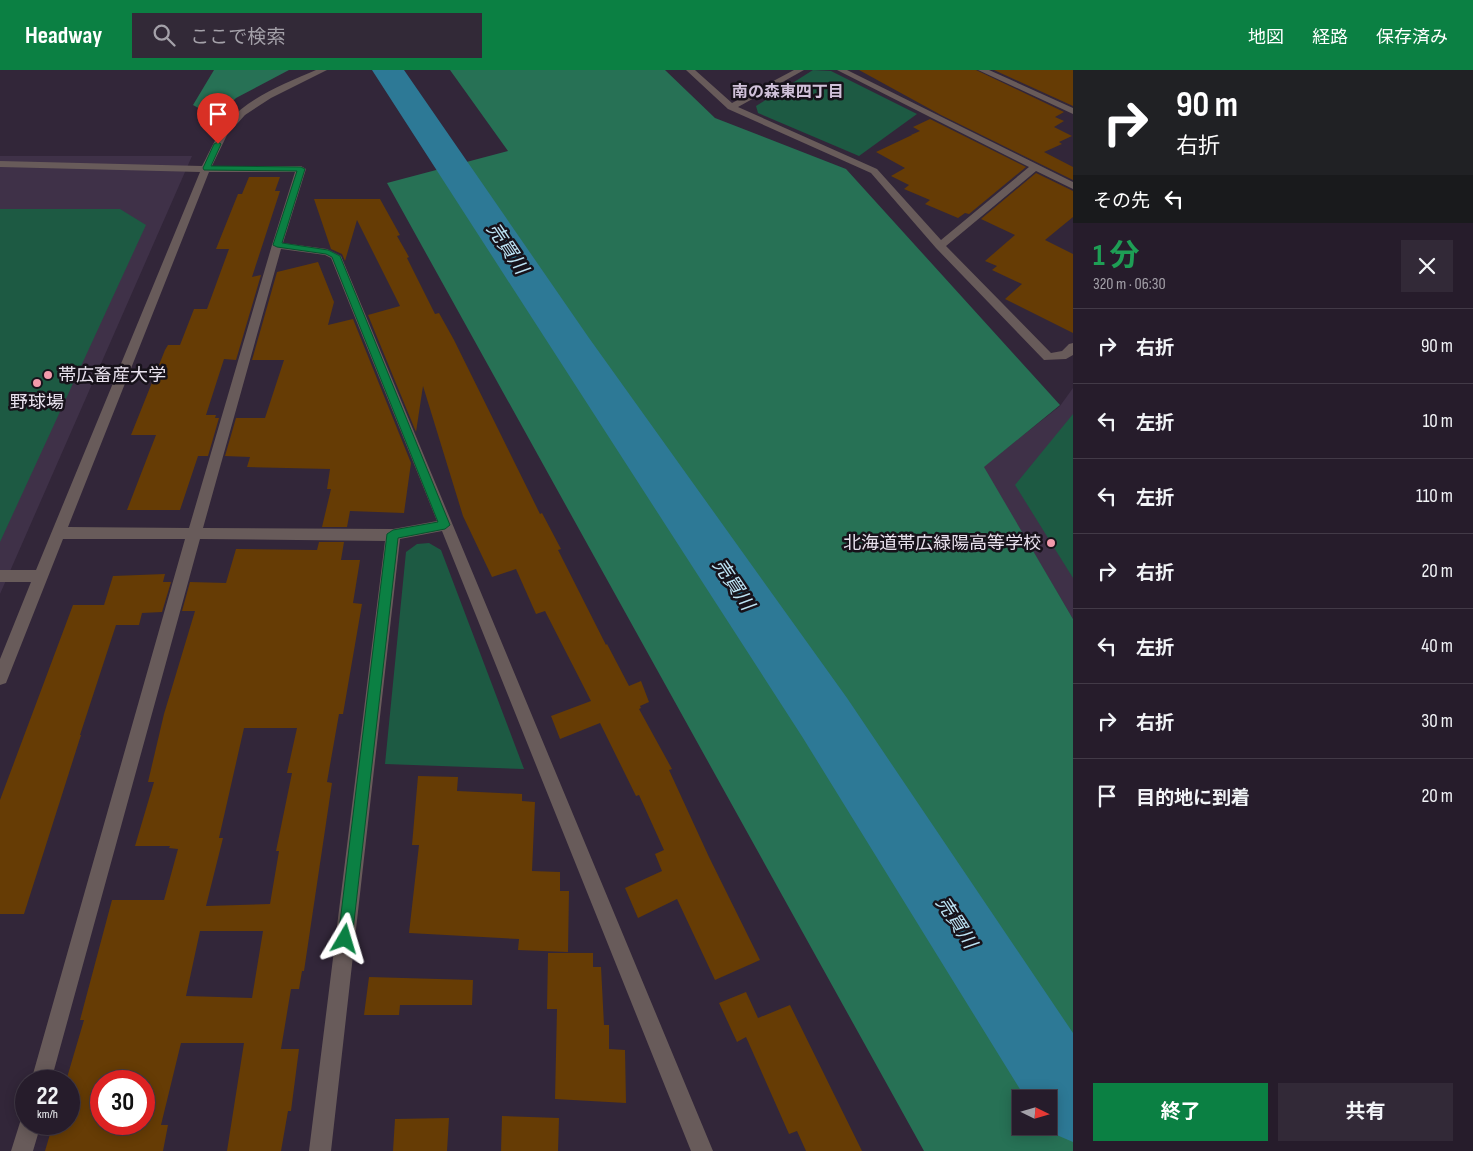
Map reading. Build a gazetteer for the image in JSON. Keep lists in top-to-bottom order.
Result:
{
  "districts": ["南の森東四丁目"],
  "water": ["売買川"],
  "places": ["帯広畜産大学", "野球場", "北海道帯広緑陽高等学校"],
  "north": "right",
  "page": {
    "header": "Headway",
    "search": "ここで検索",
    "nav": ["地図", "経路", "保存済み"],
    "turn": ["90 m", "右折"],
    "then": "その先",
    "heading": ["1 分", "320 m · 06:30"],
    "list": [
      {
        "name": "右折",
        "value": "90 m"
      },
      {
        "name": "左折",
        "value": "10 m"
      },
      {
        "name": "左折",
        "value": "110 m"
      },
      {
        "name": "右折",
        "value": "20 m"
      },
      {
        "name": "左折",
        "value": "40 m"
      },
      {
        "name": "右折",
        "value": "30 m"
      },
      {
        "name": "目的地に到着",
        "value": "20 m"
      }
    ],
    "speed": "22 km/h",
    "limit": "30",
    "buttons": ["終了", "共有"]
  }
}
